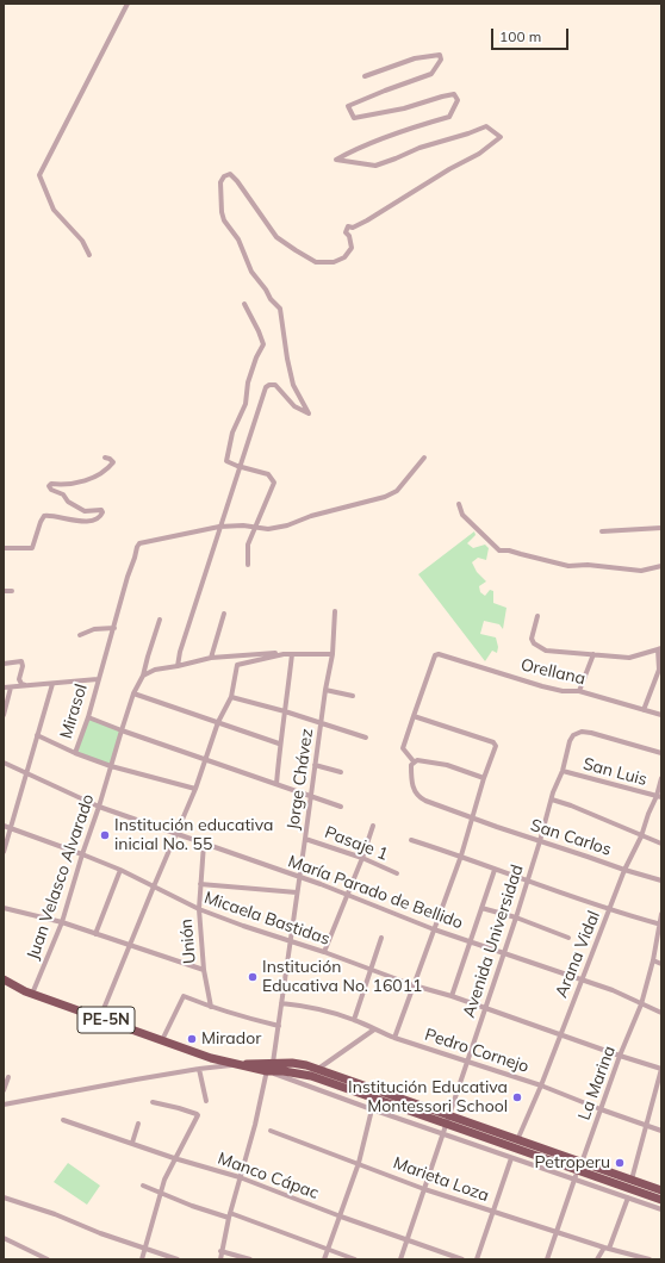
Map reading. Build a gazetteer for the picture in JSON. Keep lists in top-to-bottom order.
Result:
{
  "streets": {
    "highway": ["PE-5N"],
    "street": [
      "Orellana",
      "Mirasol",
      "San Luis",
      "Jorge Chávez",
      "San Carlos",
      "Pasaje 1",
      "Juan Velasco Alvarado",
      "María Parado de Bellido",
      "Micaela Bastidas",
      "Unión",
      "Avenida Universidad",
      "Arana Vidal",
      "Pedro Cornejo",
      "La Marina",
      "Manco Cápac",
      "Marieta Loza"
    ]
  },
  "crossings": [
    ["San Luis", "Avenida Universidad"],
    ["San Luis", "Arana Vidal"],
    ["Jorge Chávez", "Pasaje 1"],
    ["Jorge Chávez", "María Parado de Bellido"],
    ["Jorge Chávez", "Micaela Bastidas"],
    ["Jorge Chávez", "PE-5N"],
    ["Jorge Chávez", "Pedro Cornejo"],
    ["Jorge Chávez", "Manco Cápac"],
    ["San Carlos", "Avenida Universidad"],
    ["San Carlos", "Arana Vidal"],
    ["Juan Velasco Alvarado", "María Parado de Bellido"],
    ["Juan Velasco Alvarado", "Micaela Bastidas"],
    ["Juan Velasco Alvarado", "PE-5N"],
    ["María Parado de Bellido", "Unión"],
    ["María Parado de Bellido", "Avenida Universidad"],
    ["María Parado de Bellido", "Arana Vidal"],
    ["María Parado de Bellido", "La Marina"],
    ["Micaela Bastidas", "Unión"],
    ["Micaela Bastidas", "Avenida Universidad"],
    ["Micaela Bastidas", "Arana Vidal"],
    ["Micaela Bastidas", "La Marina"],
    ["Avenida Universidad", "PE-5N"],
    ["Avenida Universidad", "Pedro Cornejo"],
    ["Avenida Universidad", "Manco Cápac"],
    ["Avenida Universidad", "Marieta Loza"],
    ["Arana Vidal", "PE-5N"],
    ["Arana Vidal", "Pedro Cornejo"],
    ["PE-5N", "La Marina"],
    ["Pedro Cornejo", "La Marina"],
    ["La Marina", "Marieta Loza"]
  ],
  "places": [
    "Institución educativa inicial No. 55",
    "Institución Educativa No. 16011",
    "Mirador",
    "Institución Educativa Montessori School",
    "Petroperu"
  ],
  "scale_bar": "100 m"
}
